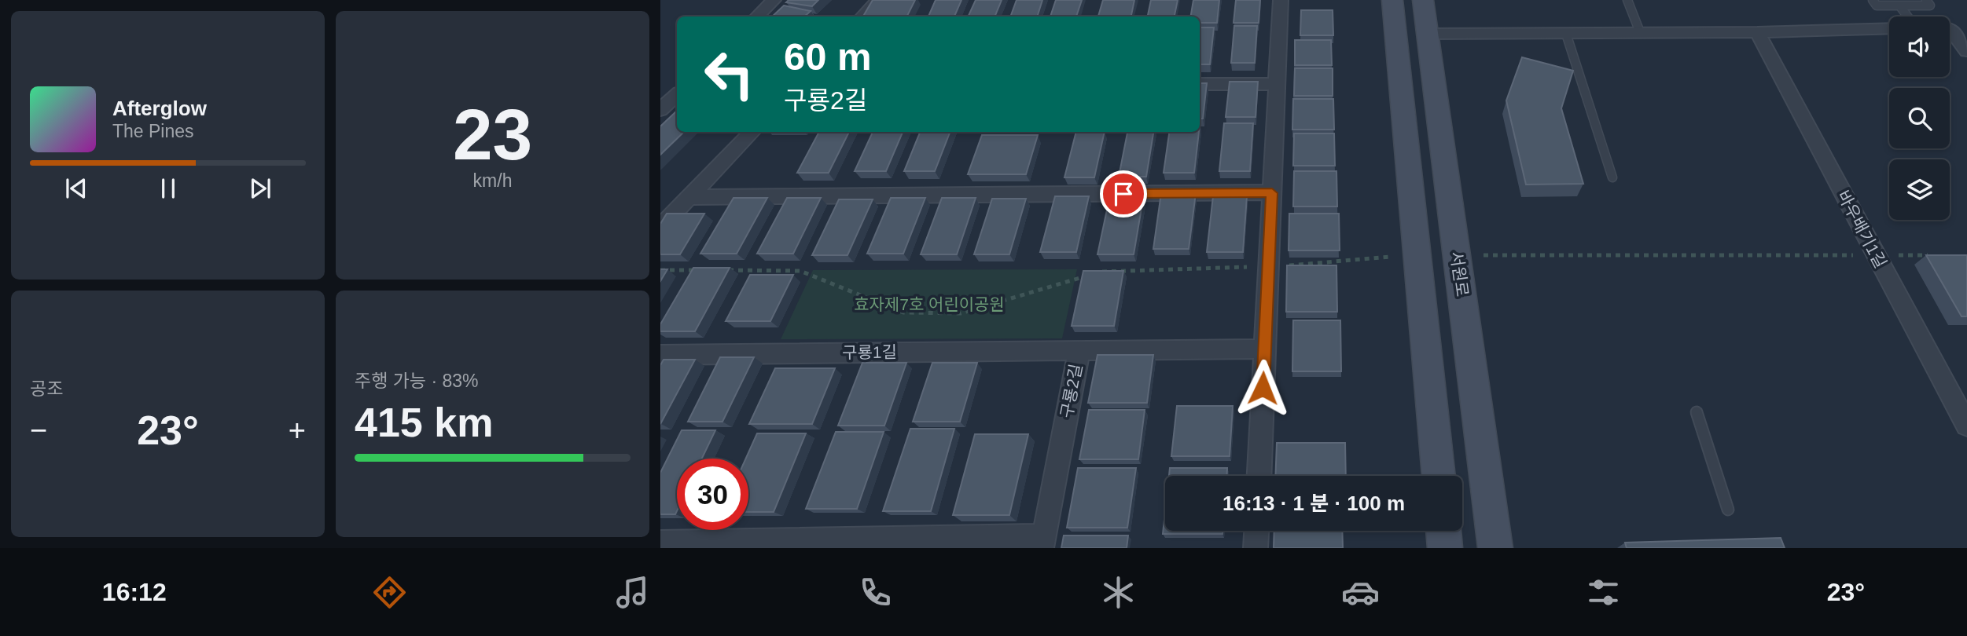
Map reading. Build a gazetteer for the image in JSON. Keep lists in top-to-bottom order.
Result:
{
  "streets": {
    "main road": ["서원로"],
    "street": ["바우배기1길", "구룡1길", "구룡2길"]
  },
  "crossings": [
    ["구룡1길", "구룡2길"]
  ],
  "parks": ["효자제7호 어린이공원"],
  "page": {
    "tile": [
      ["23", "km/h"],
      "공조",
      ["주행 가능 · 83%", "415 km"]
    ],
    "turn": ["60 m", "구룡2길"],
    "song": ["Afterglow", "The Pines"],
    "heat": ["−", "23°", "+"],
    "limit": "30",
    "trip": "16:13 · 1 분 · 100 m",
    "tabs": ["16:12", "23°"]
  }
}
